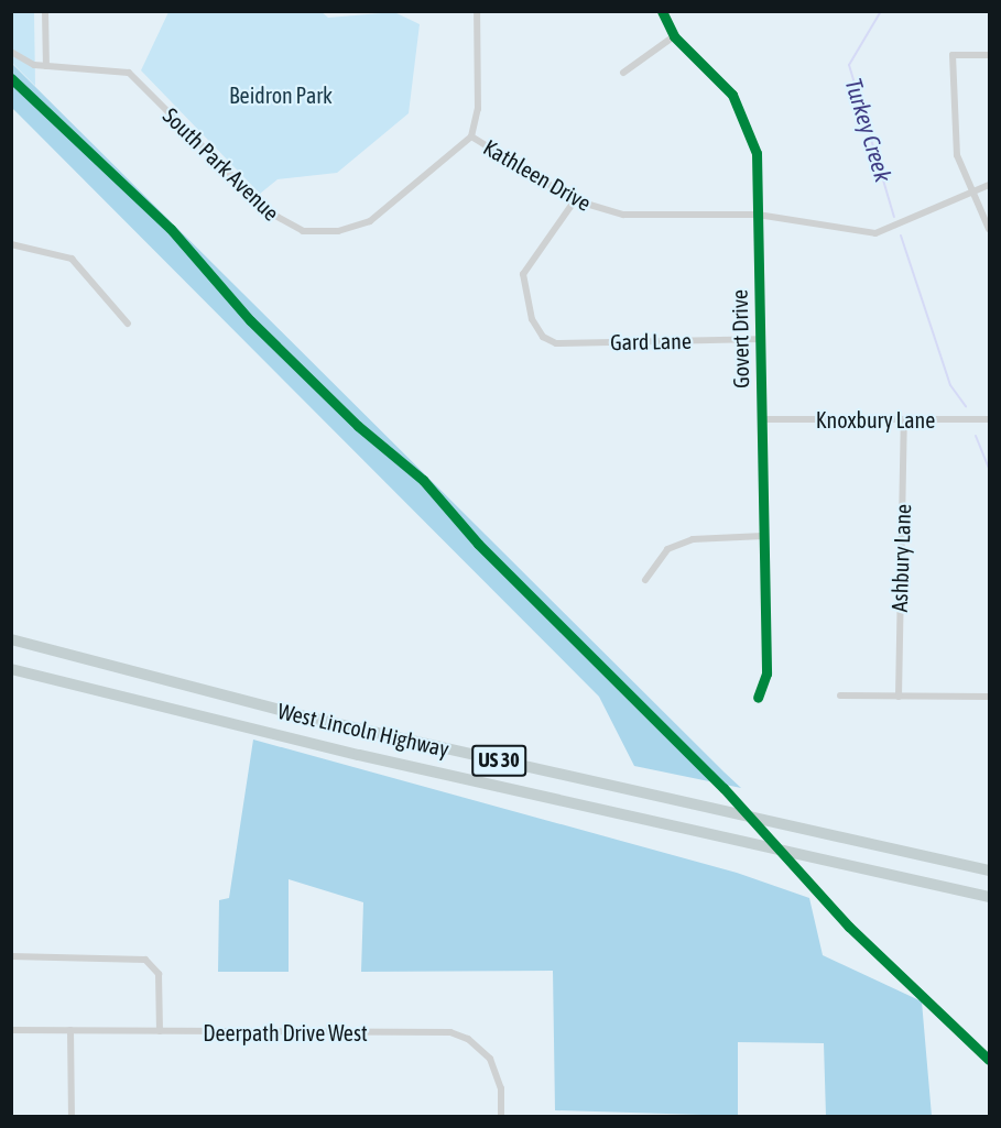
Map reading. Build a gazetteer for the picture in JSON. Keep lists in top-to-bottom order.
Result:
{
  "streets": {
    "main road": ["West Lincoln Highway", "US 30"],
    "street": [
      "South Park Avenue",
      "Kathleen Drive",
      "Govert Drive",
      "Gard Lane",
      "Knoxbury Lane",
      "Ashbury Lane",
      "Deerpath Drive West"
    ]
  },
  "crossings": [
    ["South Park Avenue", "Kathleen Drive"],
    ["Kathleen Drive", "Govert Drive"],
    ["Kathleen Drive", "Gard Lane"],
    ["Govert Drive", "Gard Lane"],
    ["Govert Drive", "Knoxbury Lane"],
    ["Knoxbury Lane", "Ashbury Lane"]
  ],
  "water": ["Turkey Creek"],
  "parks": ["Beidron Park"]
}
